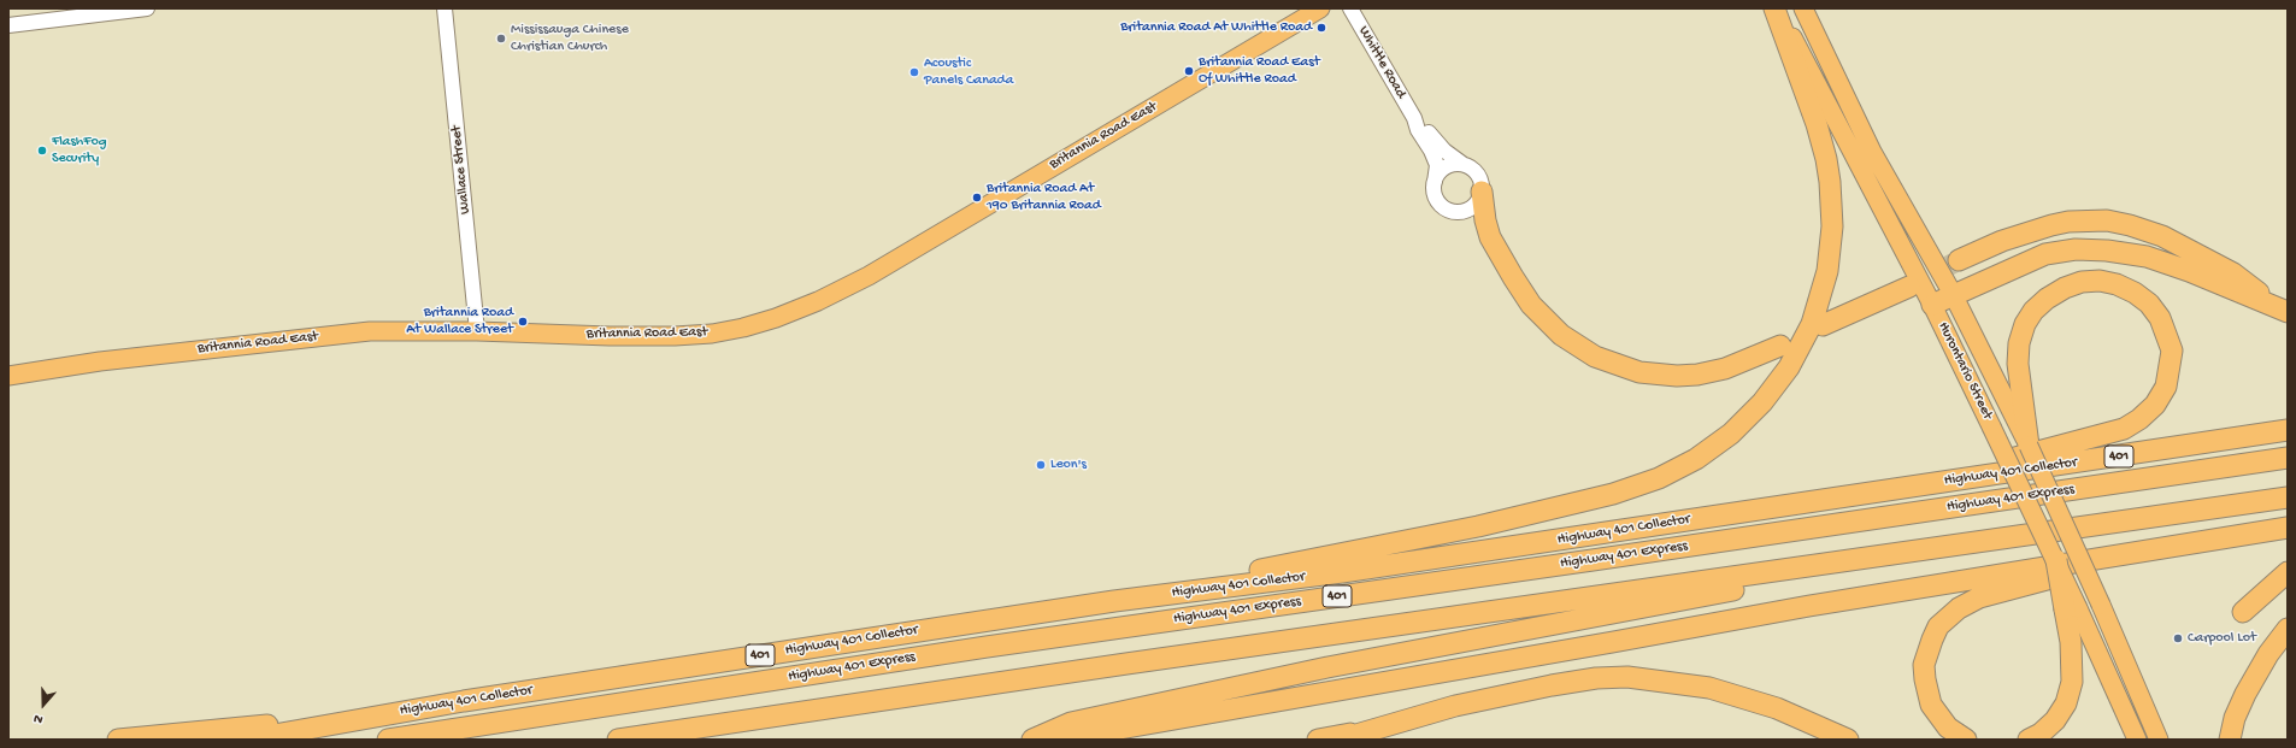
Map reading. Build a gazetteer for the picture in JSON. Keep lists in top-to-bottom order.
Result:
{
  "streets": {
    "highway": ["401", "Highway 401 Collector", "Highway 401 Express"],
    "main road": ["Britannia Road East", "Hurontario Street"],
    "street": ["Whittle Road", "Wallace Street"]
  },
  "crossings": [
    ["Britannia Road East", "Wallace Street"]
  ],
  "places": [
    "Britannia Road At Whittle Road",
    "Mississauga Chinese Christian Church",
    "Britannia Road East Of Whittle Road",
    "Acoustic Panels Canada",
    "FlashFog Security",
    "Britannia Road At 190 Britannia Road",
    "Britannia Road At Wallace Street",
    "Leon's",
    "Carpool Lot"
  ],
  "north": "bottom"
}
